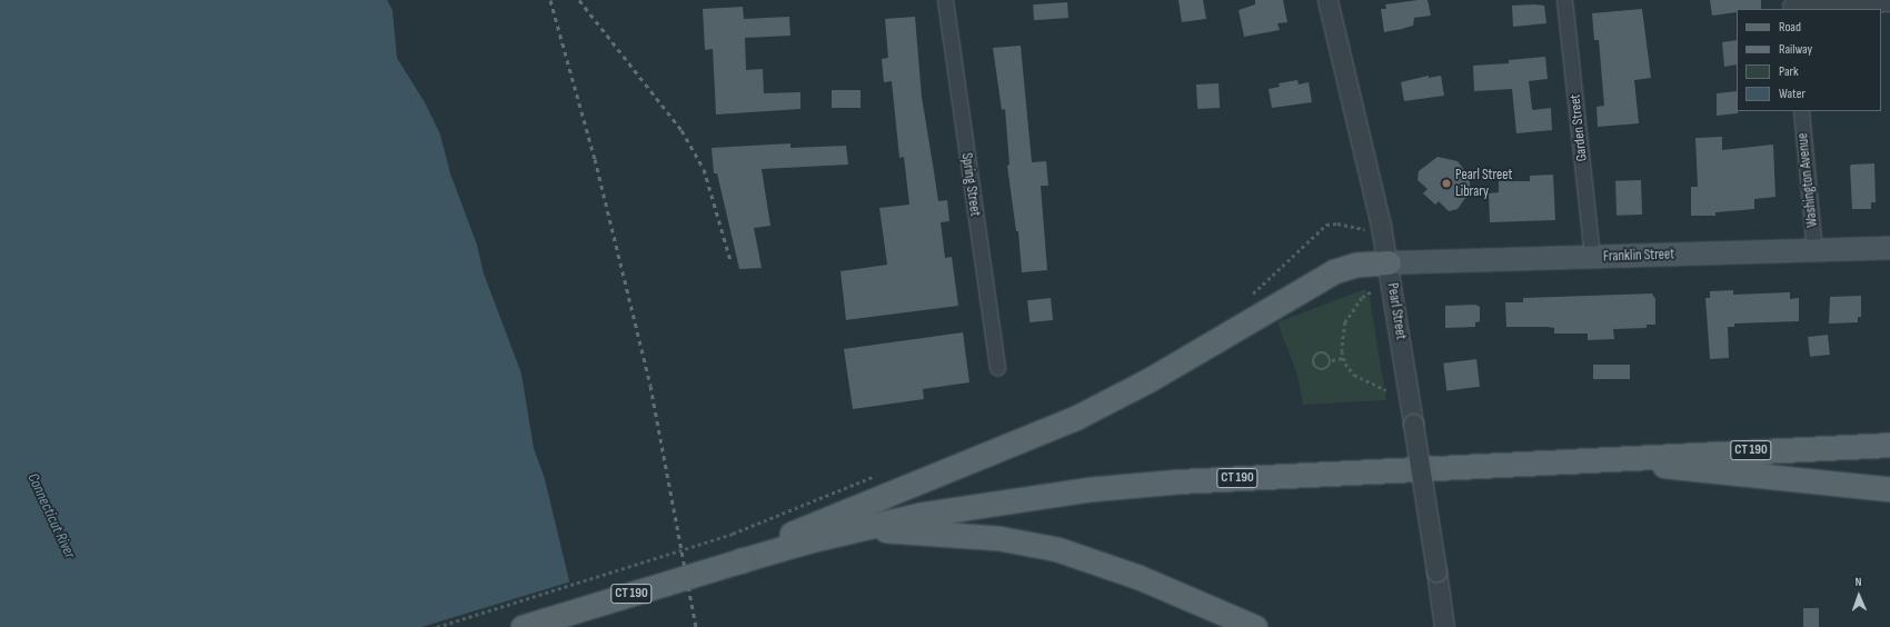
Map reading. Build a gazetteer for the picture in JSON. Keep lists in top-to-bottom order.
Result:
{
  "streets": {
    "main road": ["Franklin Street", "CT 190"],
    "street": [
      "Garden Street",
      "Washington Avenue",
      "Spring Street",
      "Pearl Street"
    ]
  },
  "crossings": [
    ["Garden Street", "Franklin Street"],
    ["Washington Avenue", "Franklin Street"],
    ["Franklin Street", "Pearl Street"]
  ],
  "water": ["Connecticut River"],
  "places": ["Pearl Street Library"],
  "legend": [
    "Road",
    "Railway",
    "Park",
    "Water"
  ],
  "north": "top"
}
